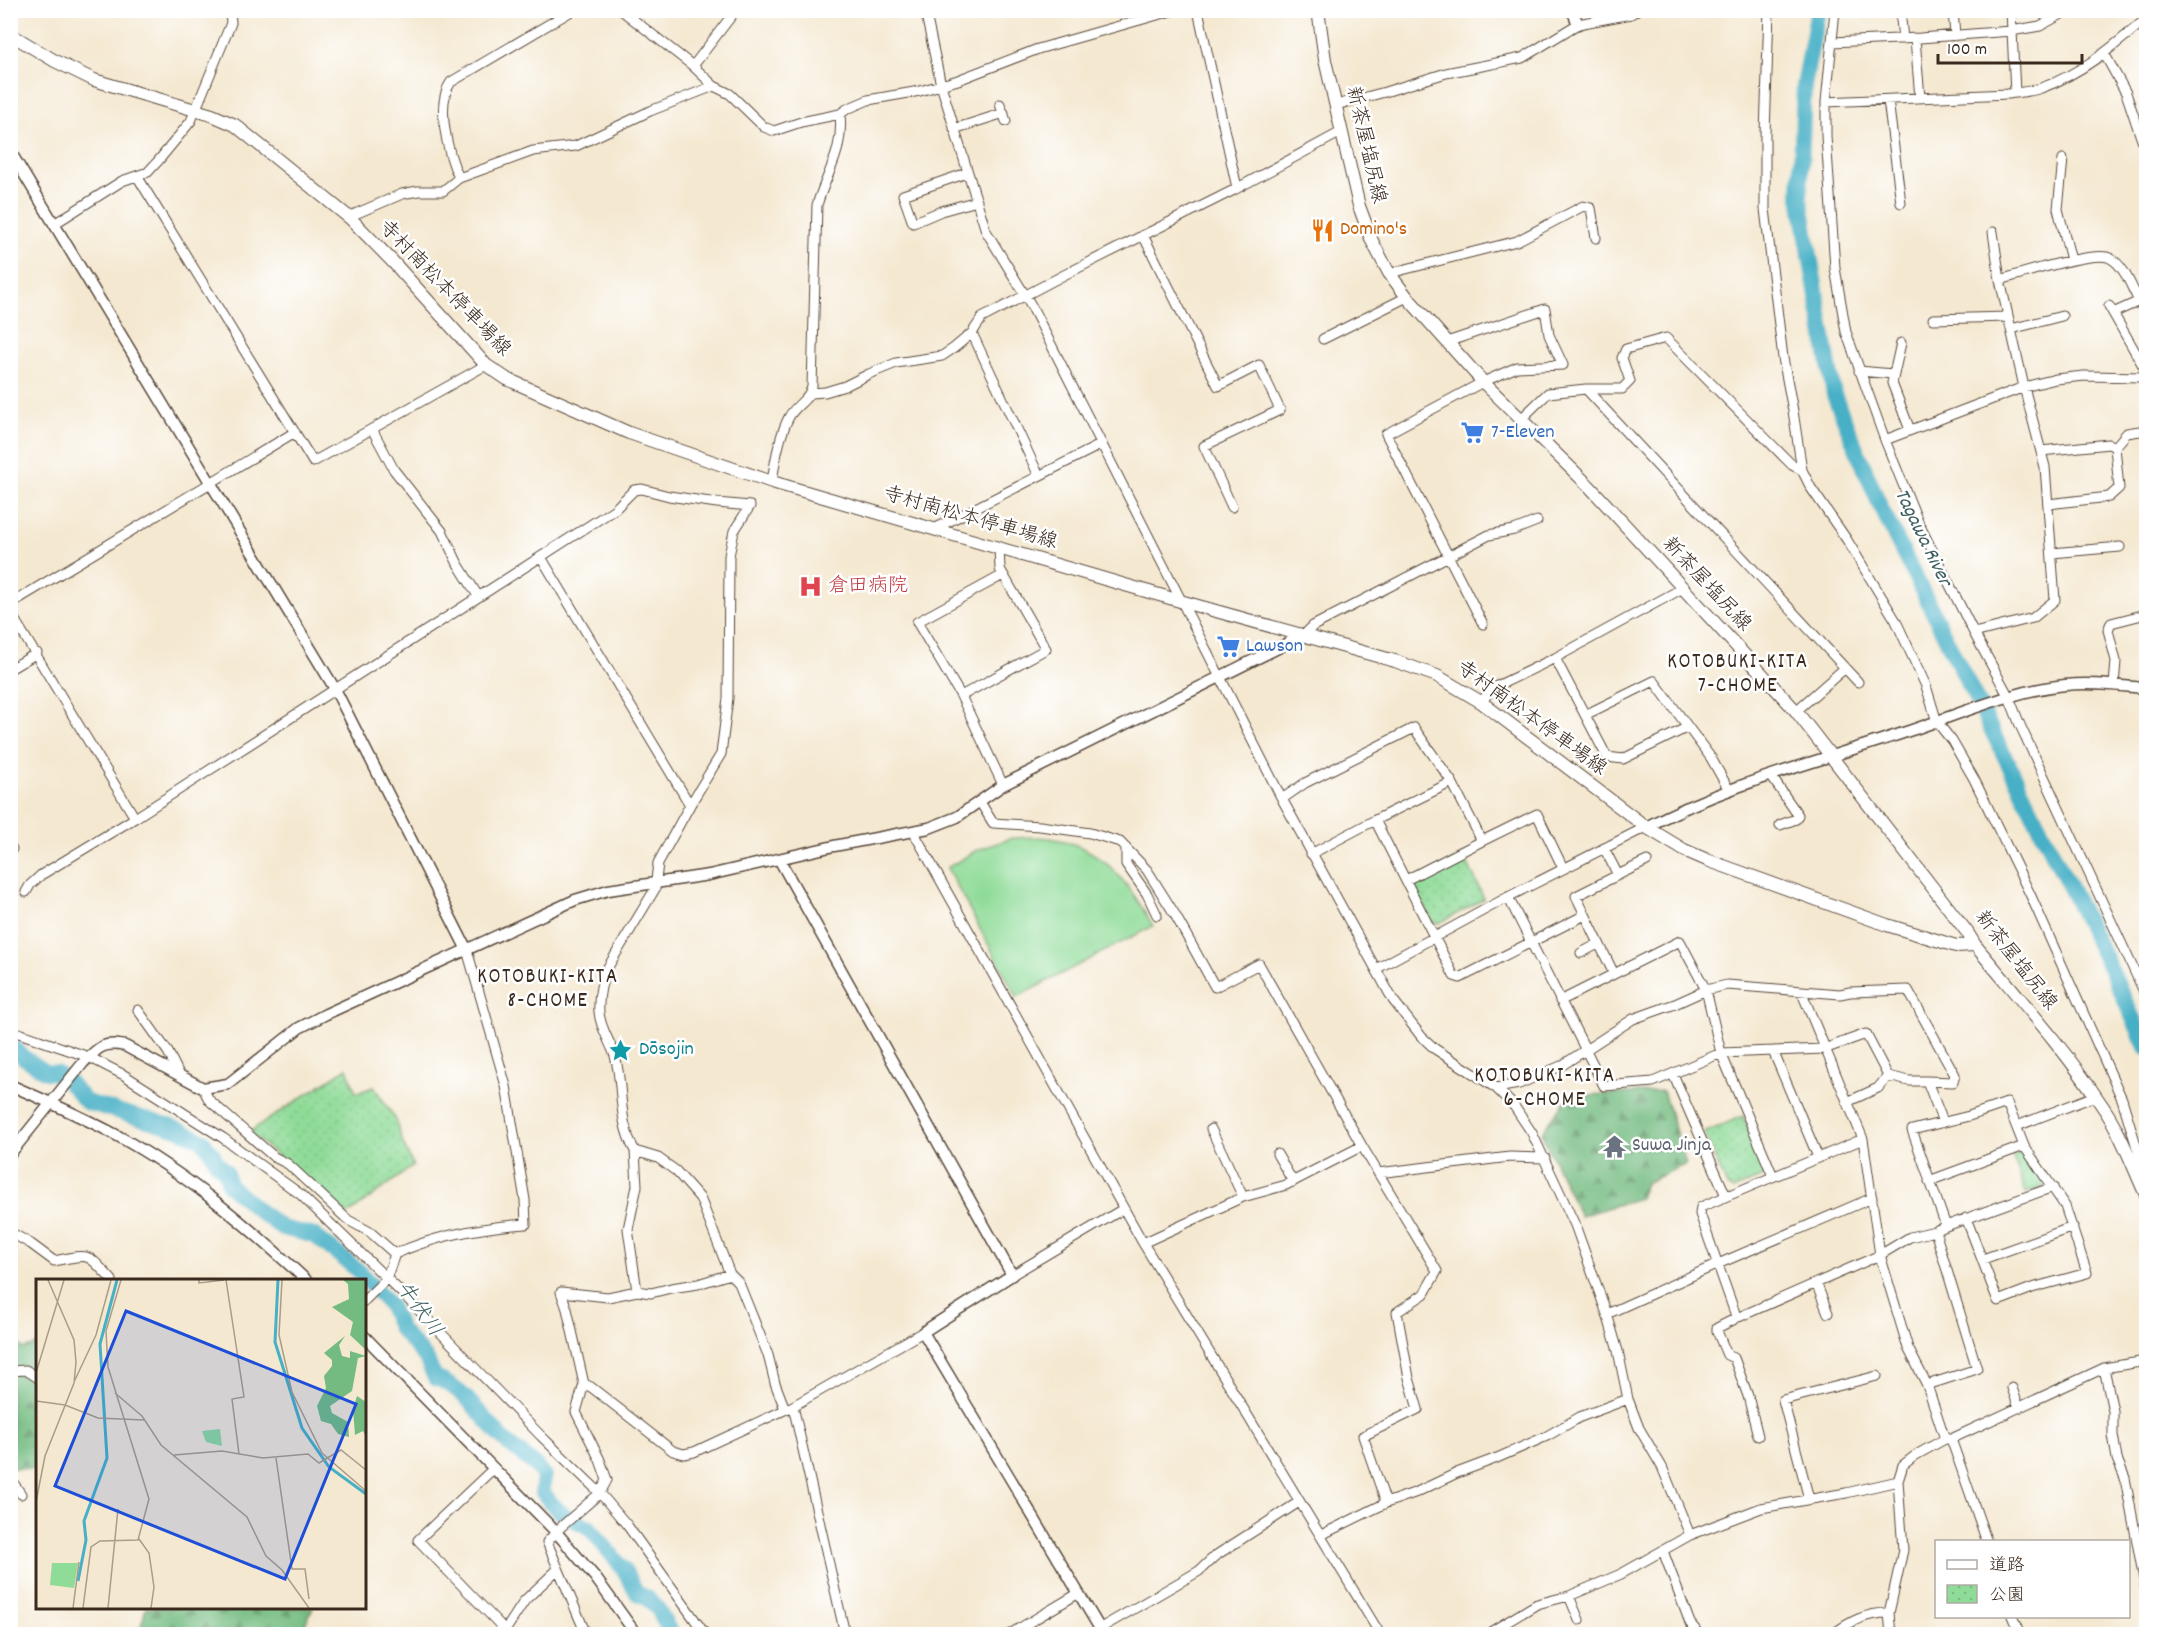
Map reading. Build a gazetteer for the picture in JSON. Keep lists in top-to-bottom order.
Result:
{
  "streets": {
    "main road": ["新茶屋塩尻線", "寺村南松本停車場線"]
  },
  "crossings": [
    ["新茶屋塩尻線", "寺村南松本停車場線"]
  ],
  "districts": ["KOTOBUKI-KITA 7-CHOME", "KOTOBUKI-KITA 8-CHOME", "KOTOBUKI-KITA 6-CHOME"],
  "water": ["Tagawa River", "牛伏川"],
  "places": {
    "restaurant": ["Domino's"],
    "supermarket": ["7-Eleven", "Lawson"],
    "hospital": ["倉田病院"],
    "place": ["Dōsojin"],
    "temple": ["Suwa Jinja"]
  },
  "legend": ["道路", "公園"],
  "scale_bar": "100 m"
}
